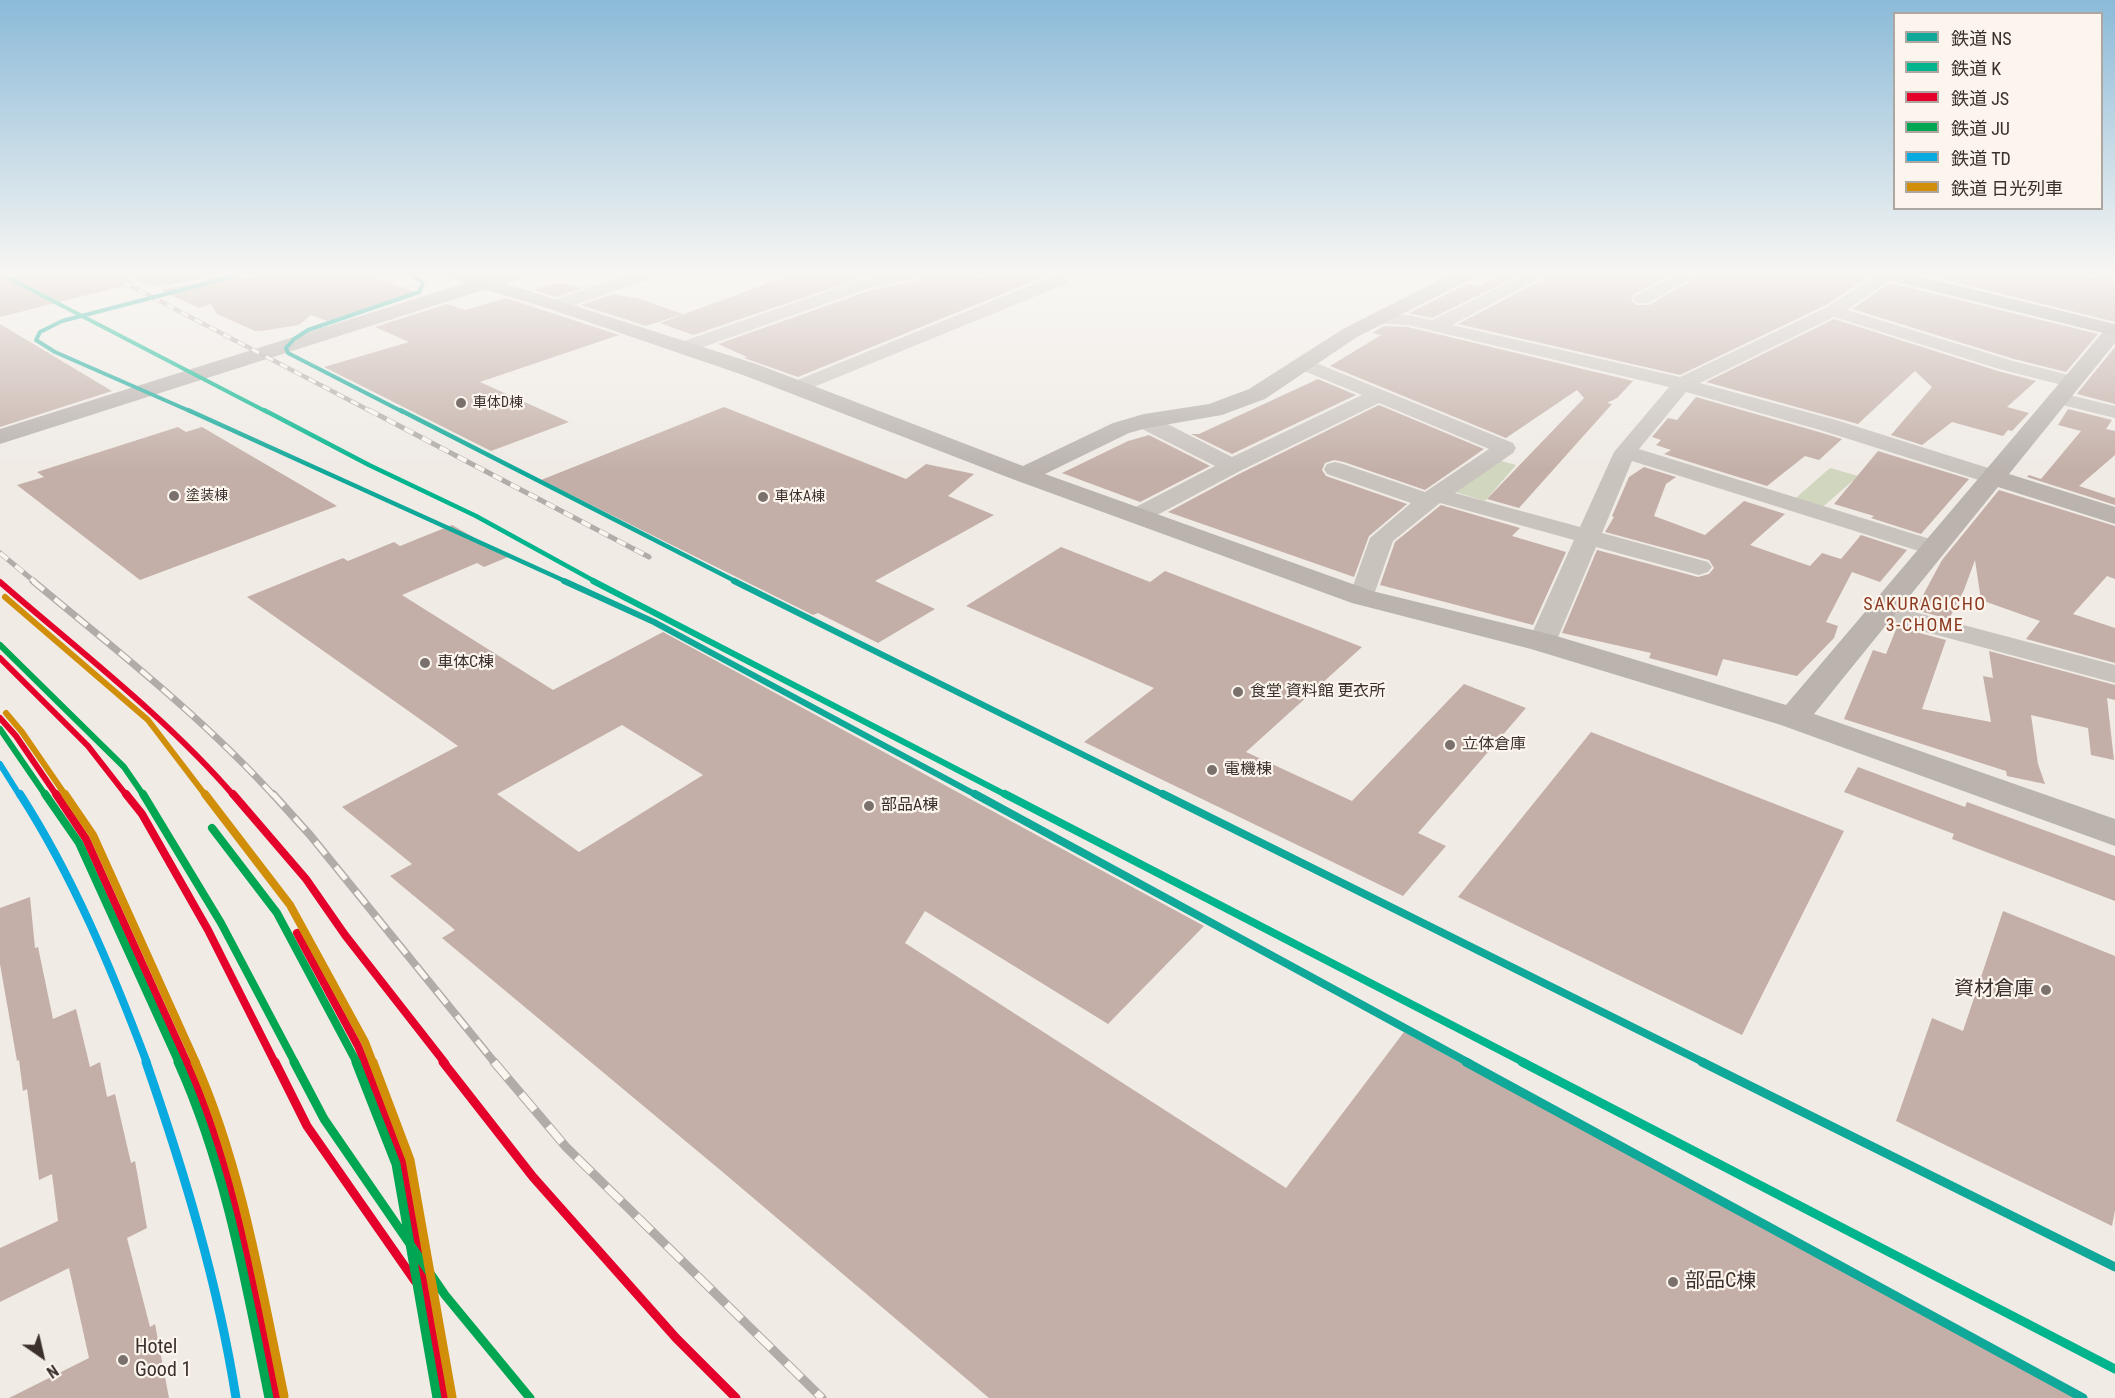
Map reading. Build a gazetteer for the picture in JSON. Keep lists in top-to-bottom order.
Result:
{
  "districts": ["SAKURAGICHO 3-CHOME"],
  "places": [
    "車体D棟",
    "塗装棟",
    "車体A棟",
    "車体C棟",
    "食堂 資料館 更衣所",
    "立体倉庫",
    "電機棟",
    "部品A棟",
    "資材倉庫",
    "部品C棟",
    "Hotel Good 1"
  ],
  "lines": [
    "rail line NS",
    "rail line K",
    "rail line JS",
    "rail line 日光列車",
    "rail line JU",
    "rail line TD"
  ],
  "legend": [
    "鉄道 NS",
    "鉄道 K",
    "鉄道 JS",
    "鉄道 JU",
    "鉄道 TD",
    "鉄道 日光列車"
  ],
  "north": "bottom right"
}
